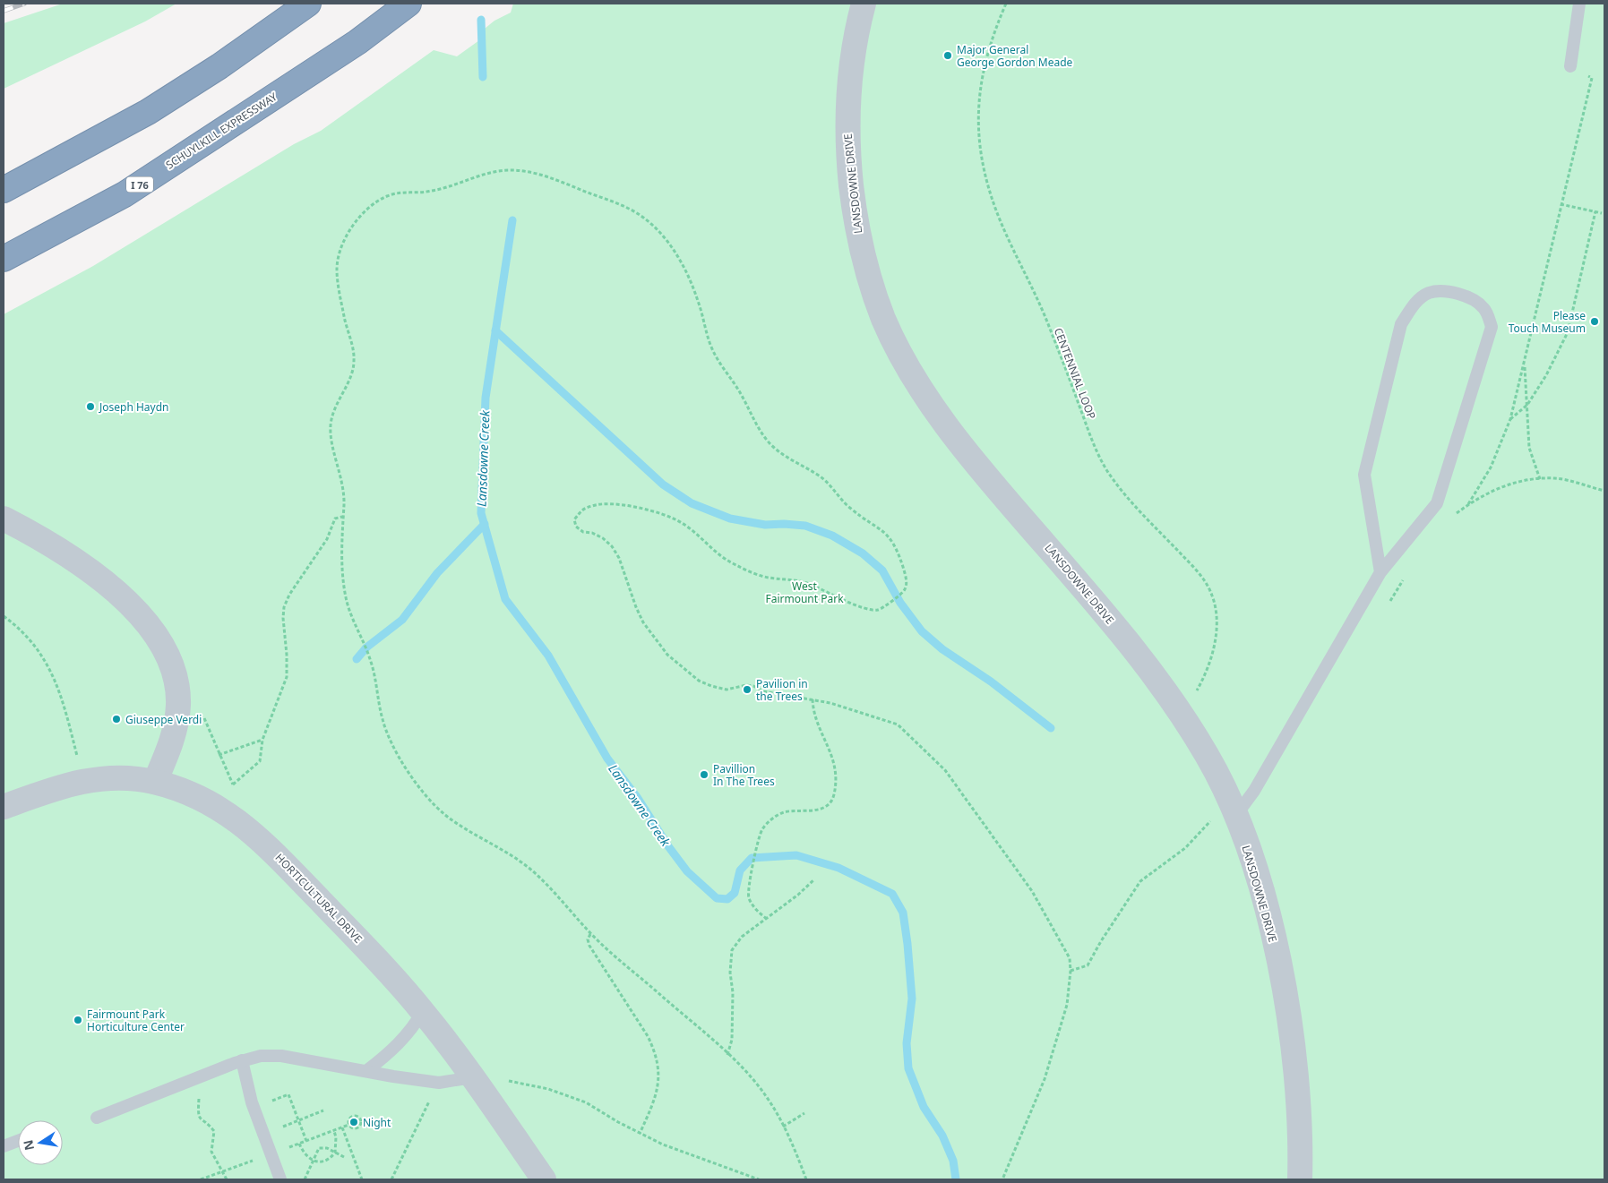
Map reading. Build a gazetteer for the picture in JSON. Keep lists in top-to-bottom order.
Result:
{
  "streets": {
    "highway": ["SCHUYLKILL EXPRESSWAY", "I 76"],
    "street": ["LANSDOWNE DRIVE", "HORTICULTURAL DRIVE"],
    "path": ["CENTENNIAL LOOP"]
  },
  "crossings": [
    ["LANSDOWNE DRIVE", "CENTENNIAL LOOP"]
  ],
  "water": ["Lansdowne Creek"],
  "parks": ["West Fairmount Park"],
  "places": [
    "Major General George Gordon Meade",
    "Please Touch Museum",
    "Joseph Haydn",
    "Pavilion in the Trees",
    "Giuseppe Verdi",
    "Pavillion In The Trees",
    "Fairmount Park Horticulture Center",
    "Night"
  ],
  "north": "left"
}
